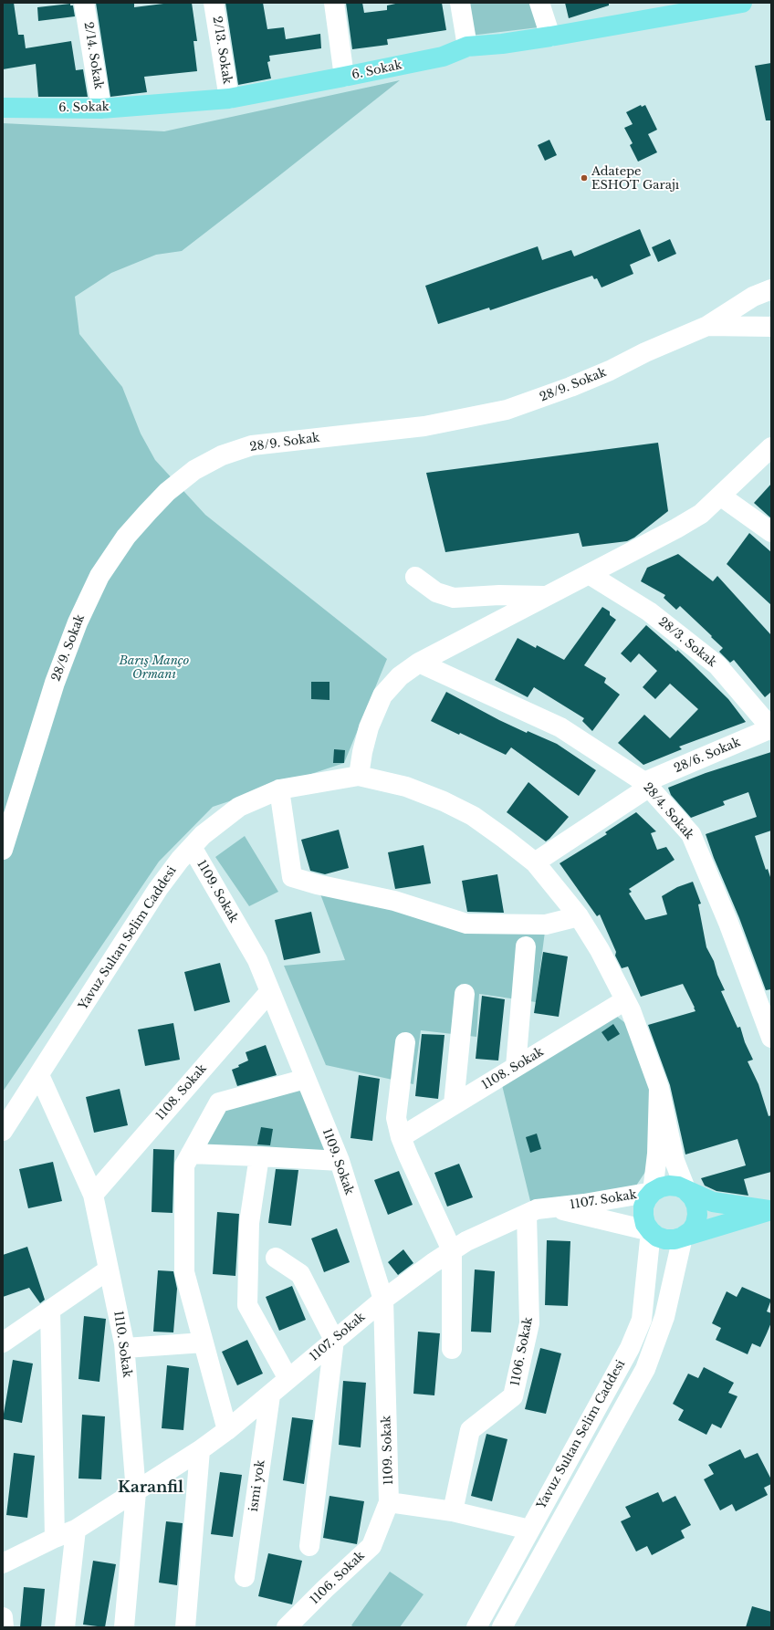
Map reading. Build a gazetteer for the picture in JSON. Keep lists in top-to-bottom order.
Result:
{
  "streets": {
    "main road": ["6. Sokak"],
    "street": [
      "2/13. Sokak",
      "2/14. Sokak",
      "28/9. Sokak",
      "28/3. Sokak",
      "28/6. Sokak",
      "28/4. Sokak",
      "1109. Sokak",
      "Yavuz Sultan Selim Caddesi",
      "1108. Sokak",
      "1107. Sokak",
      "1110. Sokak",
      "1106. Sokak",
      "ismi yok"
    ]
  },
  "crossings": [
    ["2/13. Sokak", "6. Sokak"],
    ["2/14. Sokak", "6. Sokak"],
    ["28/3. Sokak", "28/6. Sokak"],
    ["28/6. Sokak", "28/4. Sokak"],
    ["28/6. Sokak", "Yavuz Sultan Selim Caddesi"],
    ["1109. Sokak", "Yavuz Sultan Selim Caddesi"],
    ["1109. Sokak", "1108. Sokak"],
    ["1109. Sokak", "1107. Sokak"],
    ["1109. Sokak", "1106. Sokak"],
    ["Yavuz Sultan Selim Caddesi", "1108. Sokak"],
    ["Yavuz Sultan Selim Caddesi", "1107. Sokak"],
    ["Yavuz Sultan Selim Caddesi", "1110. Sokak"],
    ["1108. Sokak", "1110. Sokak"],
    ["1107. Sokak", "1110. Sokak"],
    ["1107. Sokak", "1106. Sokak"],
    ["1107. Sokak", "ismi yok"]
  ],
  "districts": ["Karanfil"],
  "parks": ["Barış Manço Ormanı"],
  "places": ["Adatepe ESHOT Garajı"]
}
